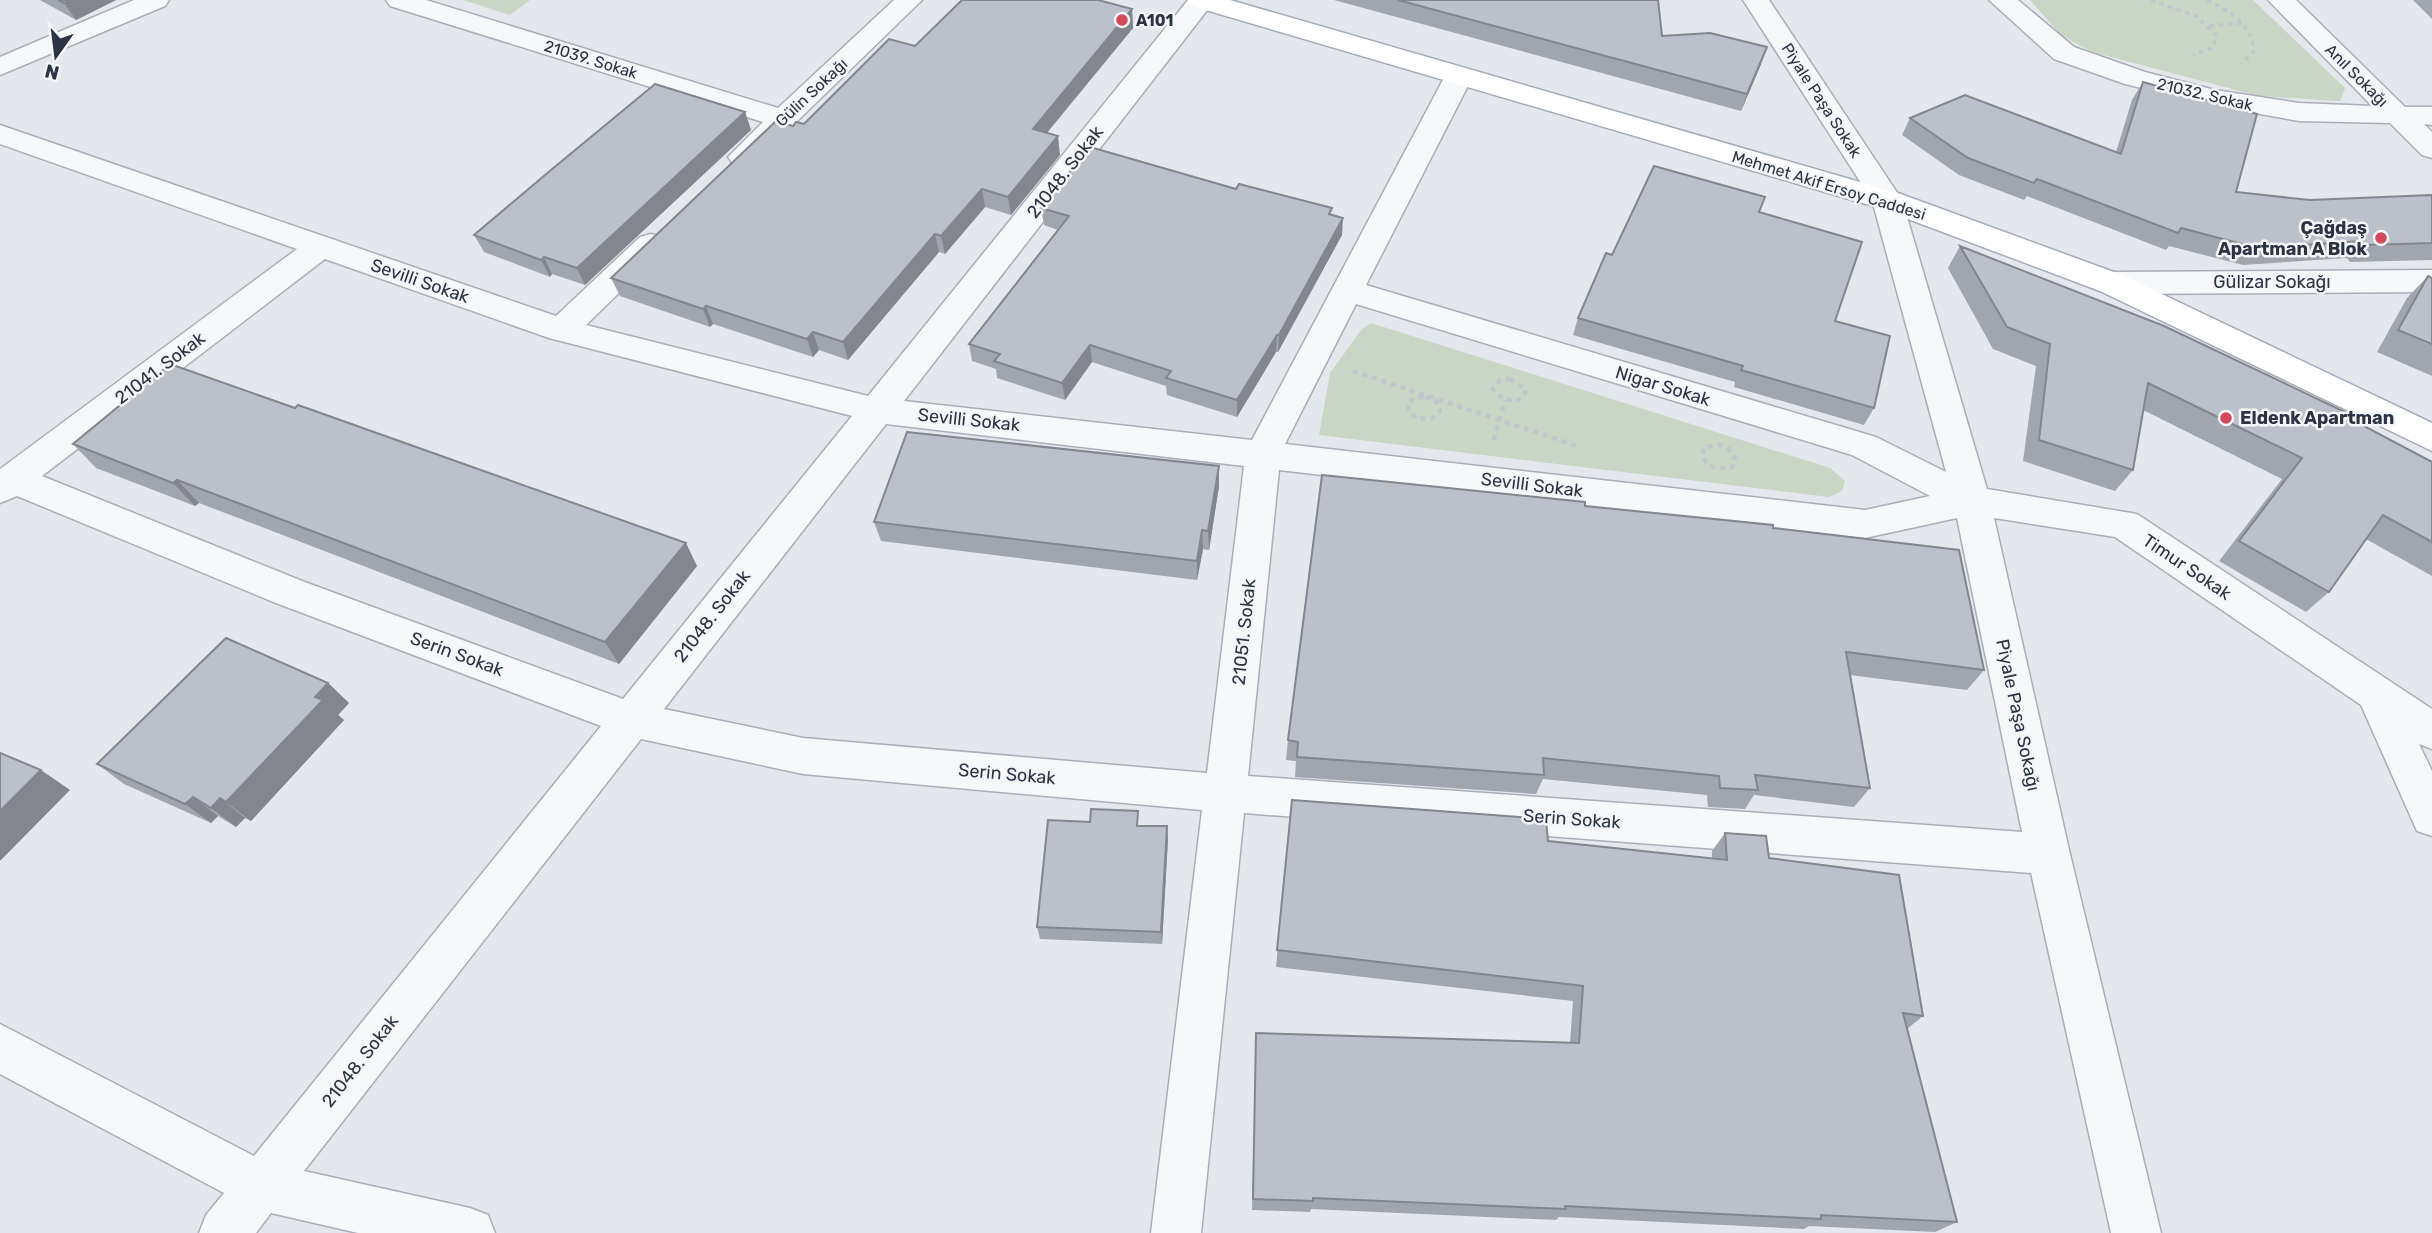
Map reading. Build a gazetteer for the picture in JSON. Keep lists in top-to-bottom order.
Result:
{
  "streets": {
    "main road": ["Mehmet Akif Ersoy Caddesi"],
    "street": [
      "21039. Sokak",
      "Anıl Sokağı",
      "Gülin Sokağı",
      "21032. Sokak",
      "Piyale Paşa Sokak",
      "21048. Sokak",
      "Sevilli Sokak",
      "Gülizar Sokağı",
      "21041. Sokak",
      "Nigar Sokak",
      "Timur Sokak",
      "21051. Sokak",
      "Serin Sokak",
      "Piyale Paşa Sokağı"
    ]
  },
  "crossings": [
    ["21039. Sokak", "Gülin Sokağı"],
    ["Anıl Sokağı", "21032. Sokak"],
    ["Piyale Paşa Sokak", "Mehmet Akif Ersoy Caddesi"],
    ["Piyale Paşa Sokak", "Piyale Paşa Sokağı"],
    ["21048. Sokak", "Mehmet Akif Ersoy Caddesi"],
    ["21048. Sokak", "Sevilli Sokak"],
    ["21048. Sokak", "Serin Sokak"],
    ["Mehmet Akif Ersoy Caddesi", "Gülizar Sokağı"],
    ["Mehmet Akif Ersoy Caddesi", "21051. Sokak"],
    ["Mehmet Akif Ersoy Caddesi", "Piyale Paşa Sokağı"],
    ["Sevilli Sokak", "21041. Sokak"],
    ["Sevilli Sokak", "Nigar Sokak"],
    ["Sevilli Sokak", "Timur Sokak"],
    ["Sevilli Sokak", "21051. Sokak"],
    ["Sevilli Sokak", "Piyale Paşa Sokağı"],
    ["21041. Sokak", "Serin Sokak"],
    ["Nigar Sokak", "Timur Sokak"],
    ["Nigar Sokak", "21051. Sokak"],
    ["Nigar Sokak", "Piyale Paşa Sokağı"],
    ["Timur Sokak", "Piyale Paşa Sokağı"],
    ["21051. Sokak", "Serin Sokak"],
    ["Serin Sokak", "Piyale Paşa Sokağı"]
  ],
  "places": ["A101", "Çağdaş Apartman A Blok", "Eldenk Apartman"],
  "north": "bottom"
}
